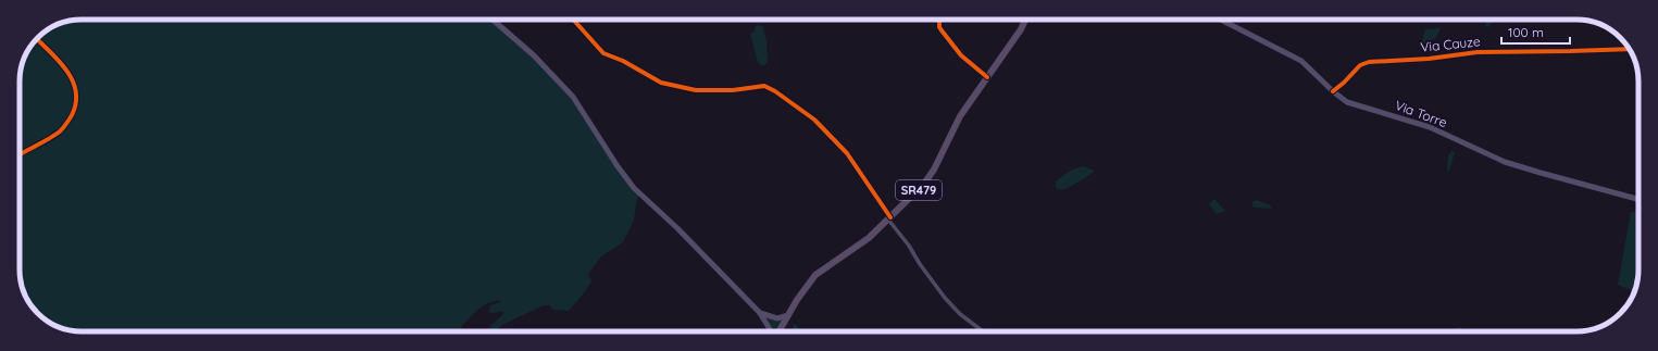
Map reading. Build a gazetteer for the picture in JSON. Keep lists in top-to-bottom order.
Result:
{
  "streets": {
    "main road": ["Via Torre", "SR479"],
    "street": ["Via Cauze"]
  },
  "crossings": [
    ["Via Cauze", "Via Torre"]
  ],
  "scale_bar": "100 m"
}
